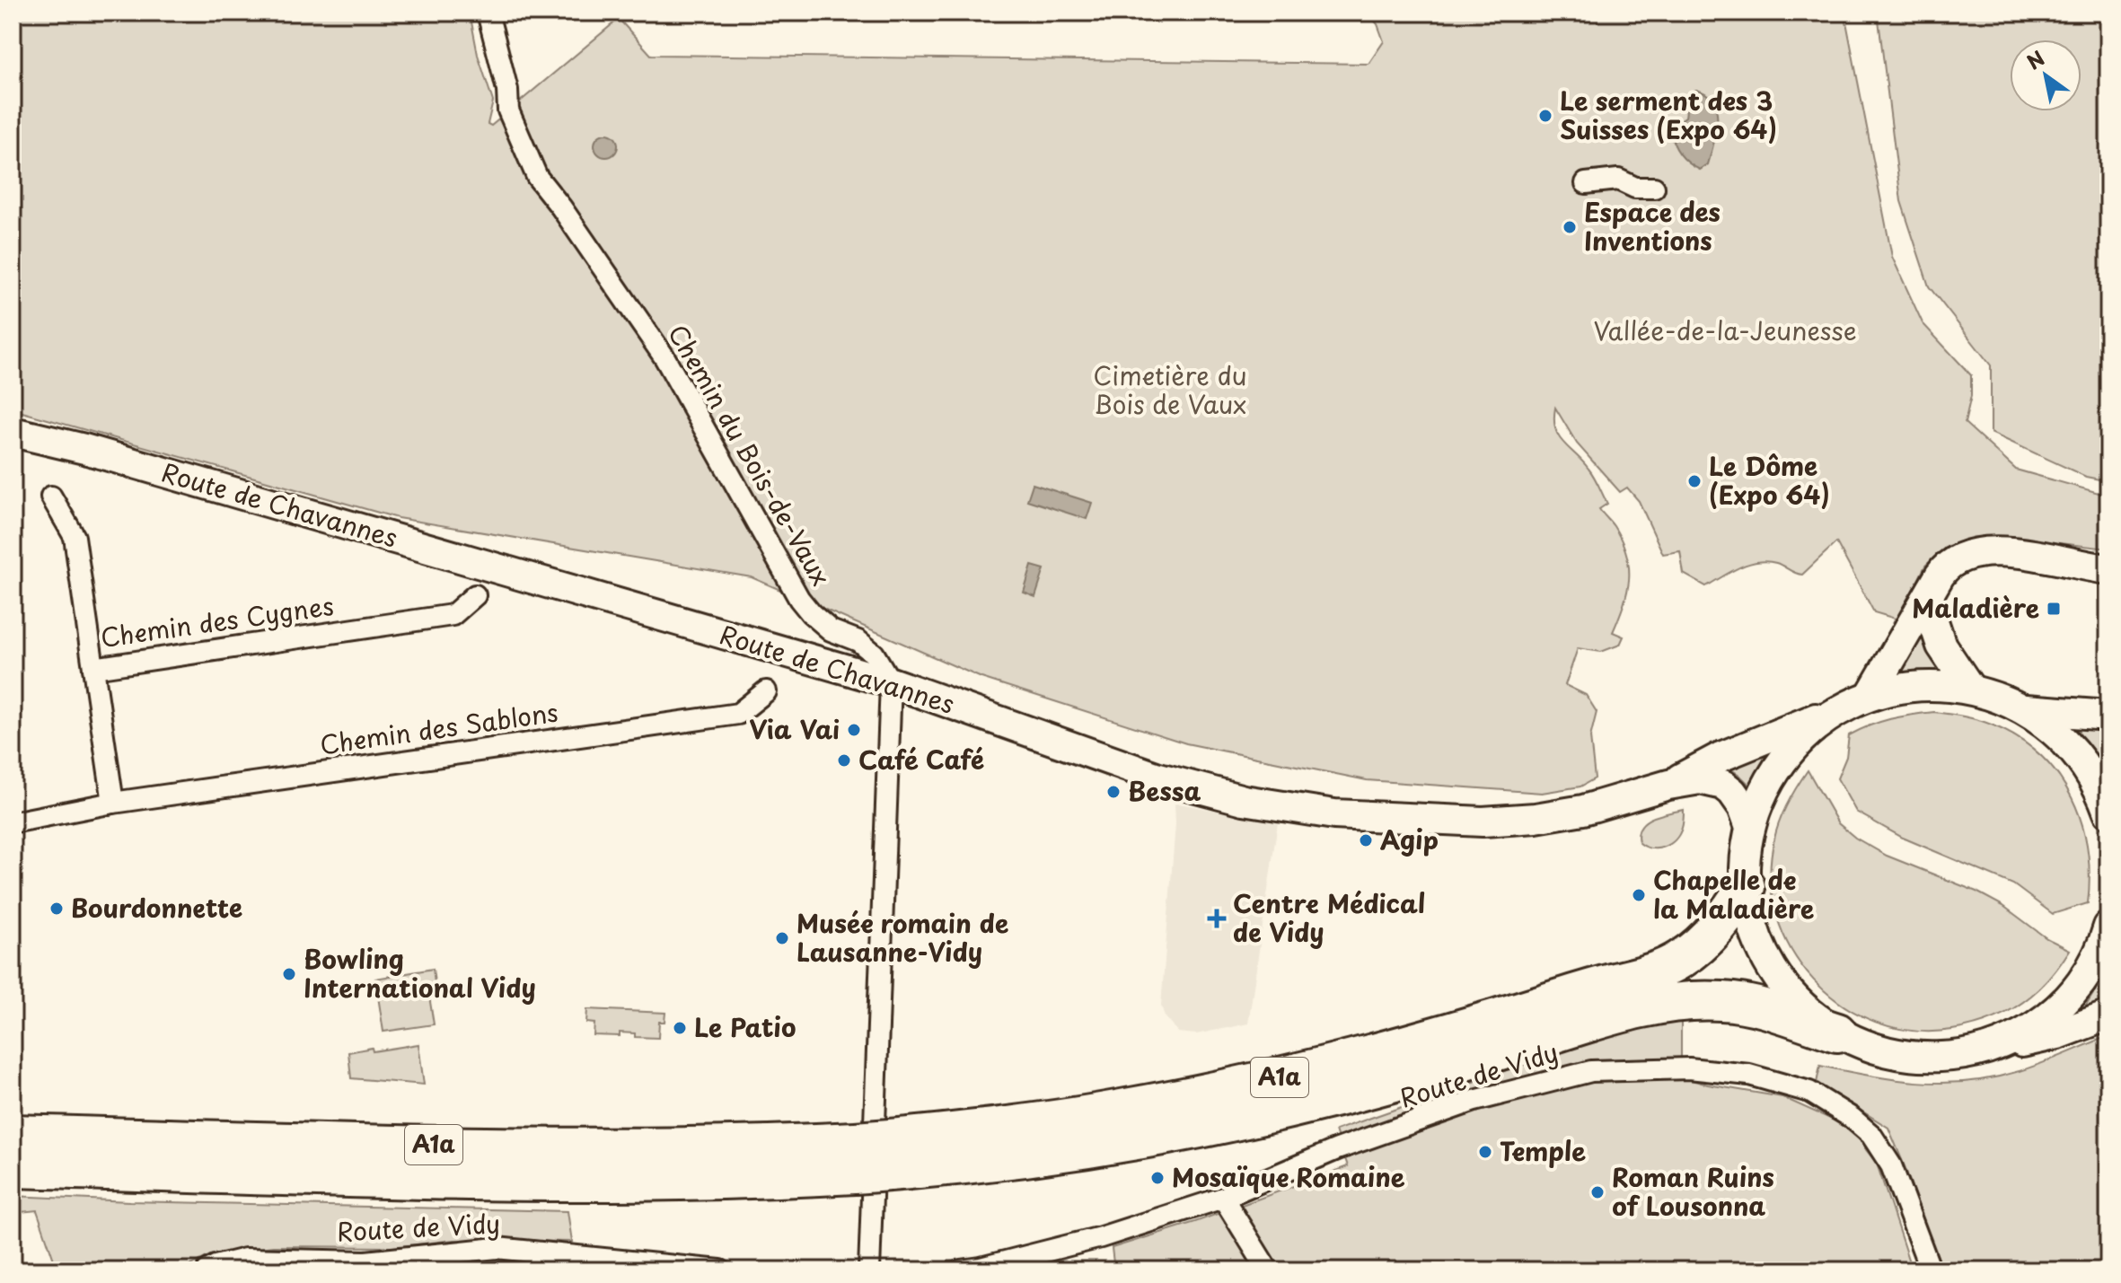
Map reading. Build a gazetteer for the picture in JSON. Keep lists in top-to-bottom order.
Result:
{
  "streets": {
    "highway": ["A1a"],
    "main road": ["Route de Chavannes"],
    "street": [
      "Chemin du Bois-de-Vaux",
      "Chemin des Cygnes",
      "Chemin des Sablons",
      "Route de Vidy"
    ]
  },
  "crossings": [
    ["Chemin du Bois-de-Vaux", "Route de Chavannes"]
  ],
  "parks": ["Vallée-de-la-Jeunesse", "Cimetière du Bois de Vaux"],
  "places": {
    "other": [
      "Le serment des 3 Suisses (Expo 64)",
      "Espace des Inventions",
      "Le Dôme (Expo 64)",
      "Via Vai",
      "Café Café",
      "Bessa",
      "Agip",
      "Chapelle de la Maladière",
      "Bourdonnette",
      "Musée romain de Lausanne-Vidy",
      "Bowling International Vidy",
      "Le Patio",
      "Temple",
      "Mosaïque Romaine",
      "Roman Ruins of Lousonna"
    ],
    "transit": ["Maladière"],
    "health": ["Centre Médical de Vidy"]
  },
  "north": "top left"
}
